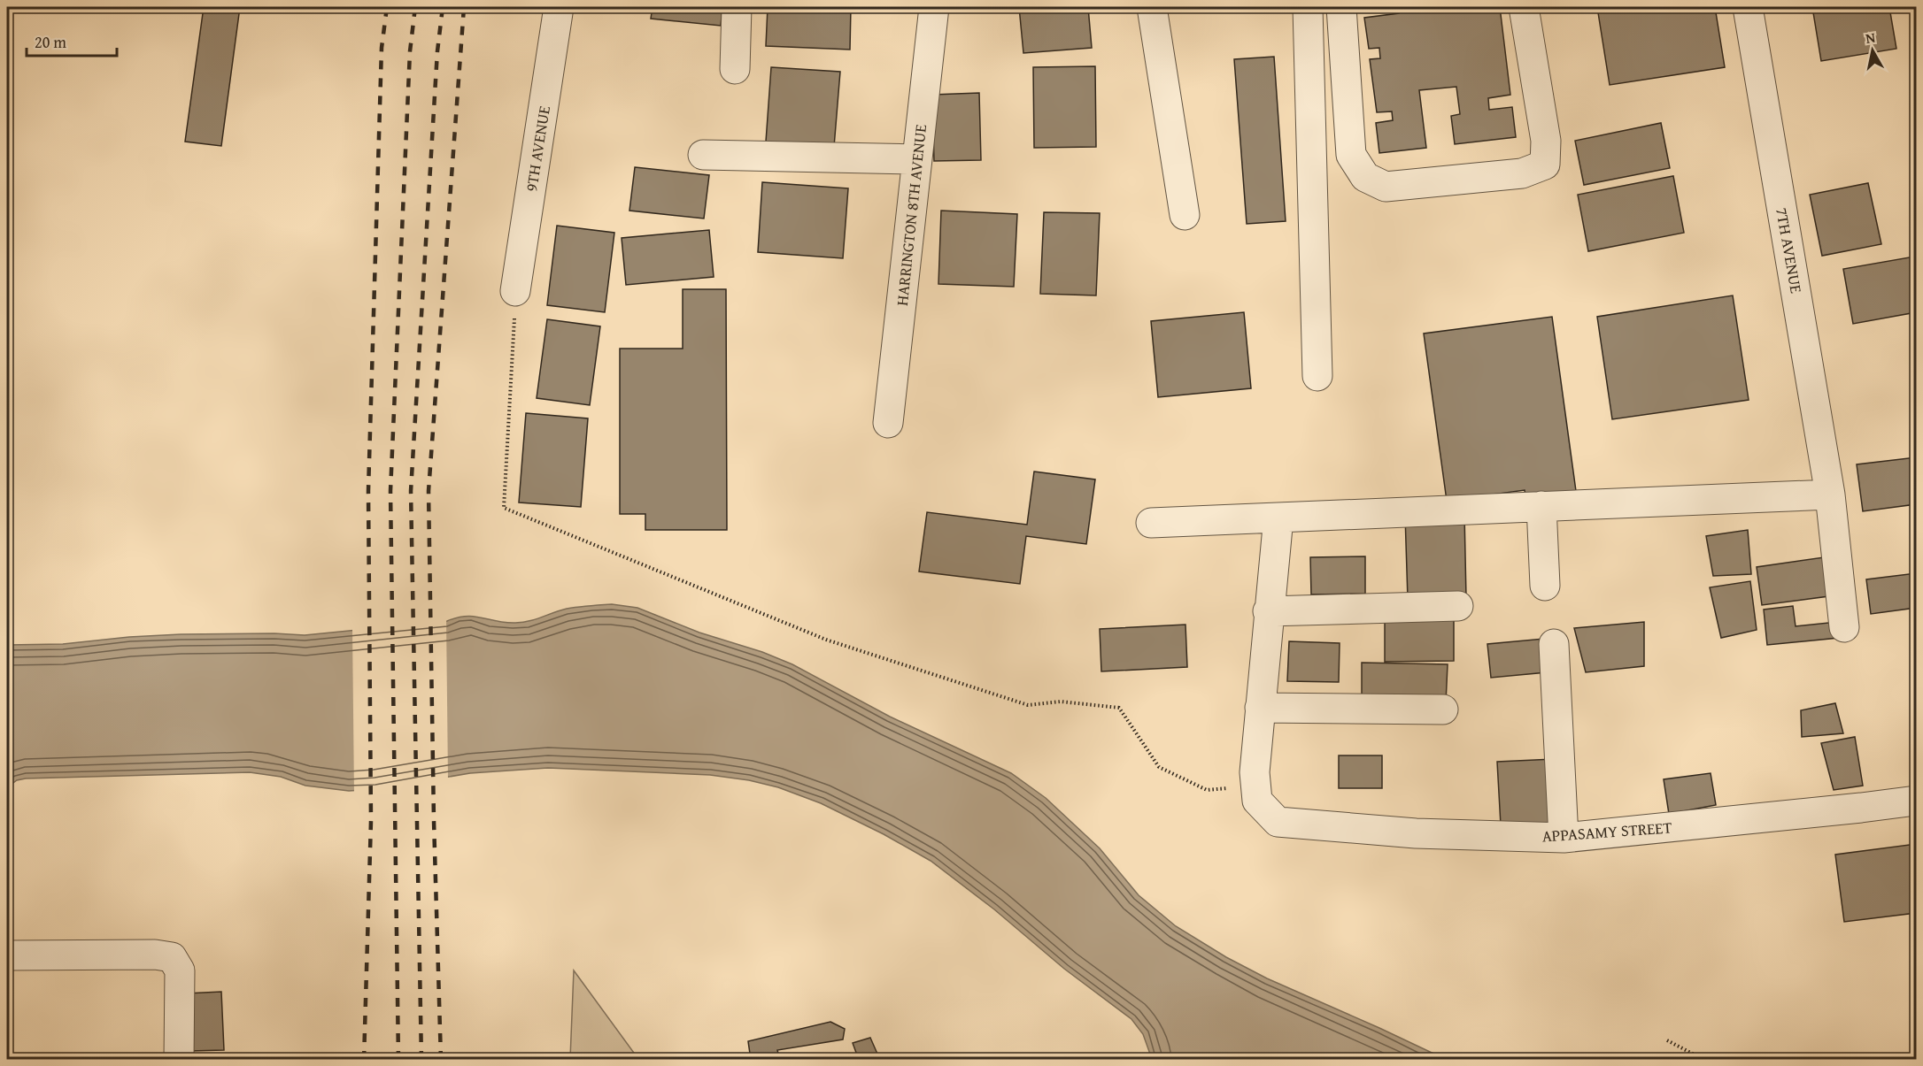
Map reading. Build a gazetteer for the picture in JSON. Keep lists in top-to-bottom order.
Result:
{
  "streets": {
    "street": [
      "9TH AVENUE",
      "HARRINGTON 8TH AVENUE",
      "7TH AVENUE",
      "APPASAMY STREET"
    ]
  },
  "scale_bar": "20 m",
  "north": "top"
}
